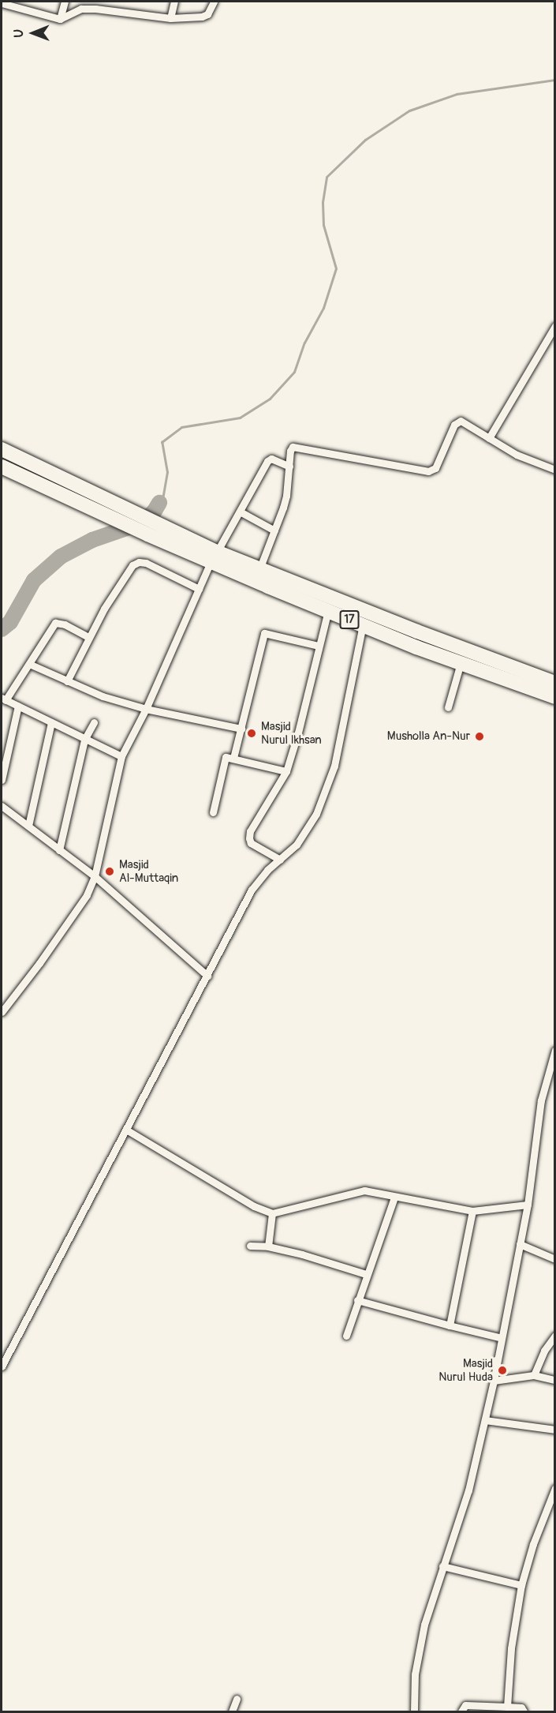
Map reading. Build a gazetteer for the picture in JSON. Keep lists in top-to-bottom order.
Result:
{
  "streets": {
    "highway": ["17"]
  },
  "places": [
    "Masjid Nurul Ikhsan",
    "Musholla An-Nur",
    "Masjid Al-Muttaqin",
    "Masjid Nurul Huda"
  ],
  "north": "left"
}
